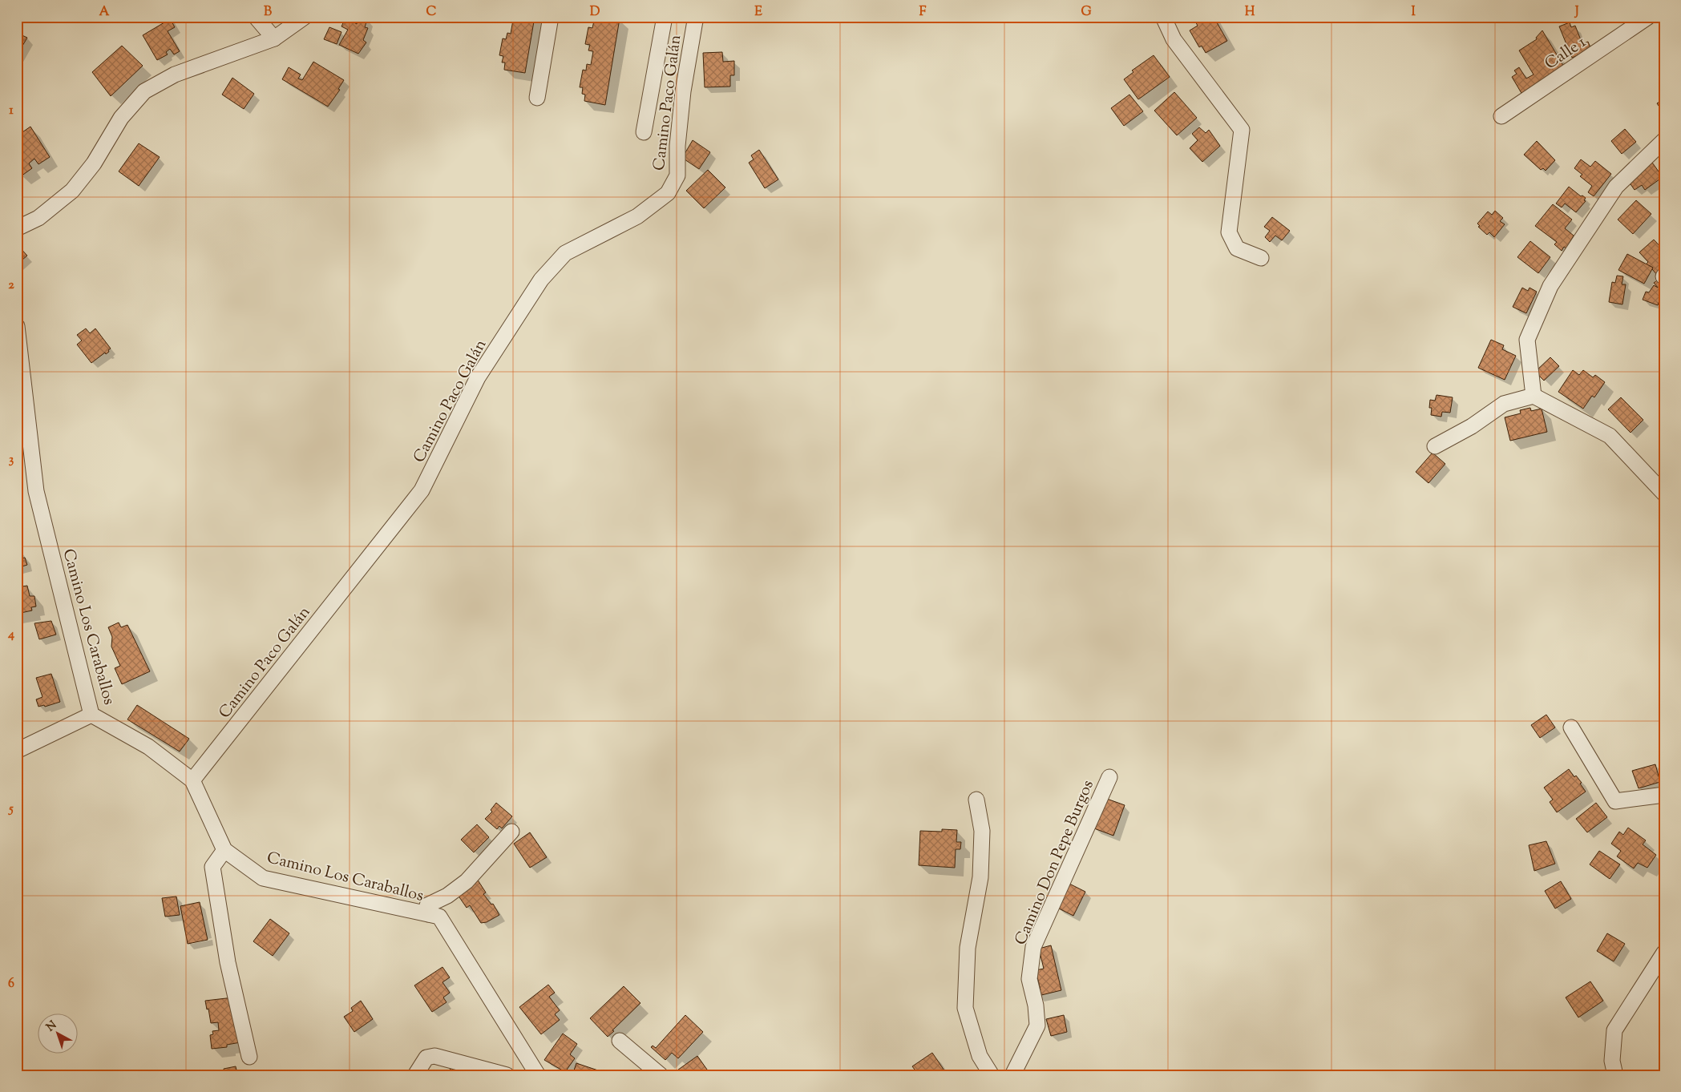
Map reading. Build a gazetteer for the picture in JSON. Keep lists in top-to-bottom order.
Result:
{
  "streets": {
    "street": [
      "Calle 1",
      "Camino Paco Galán",
      "Camino Los Caraballos",
      "Camino Don Pepe Burgos"
    ]
  },
  "crossings": [
    ["Camino Paco Galán", "Camino Los Caraballos"]
  ],
  "north": "top left",
  "grid": {
    "columns": [
      "A",
      "B",
      "C",
      "D",
      "E",
      "F",
      "G",
      "H",
      "I",
      "J"
    ],
    "rows": [
      "1",
      "2",
      "3",
      "4",
      "5",
      "6"
    ]
  }
}
